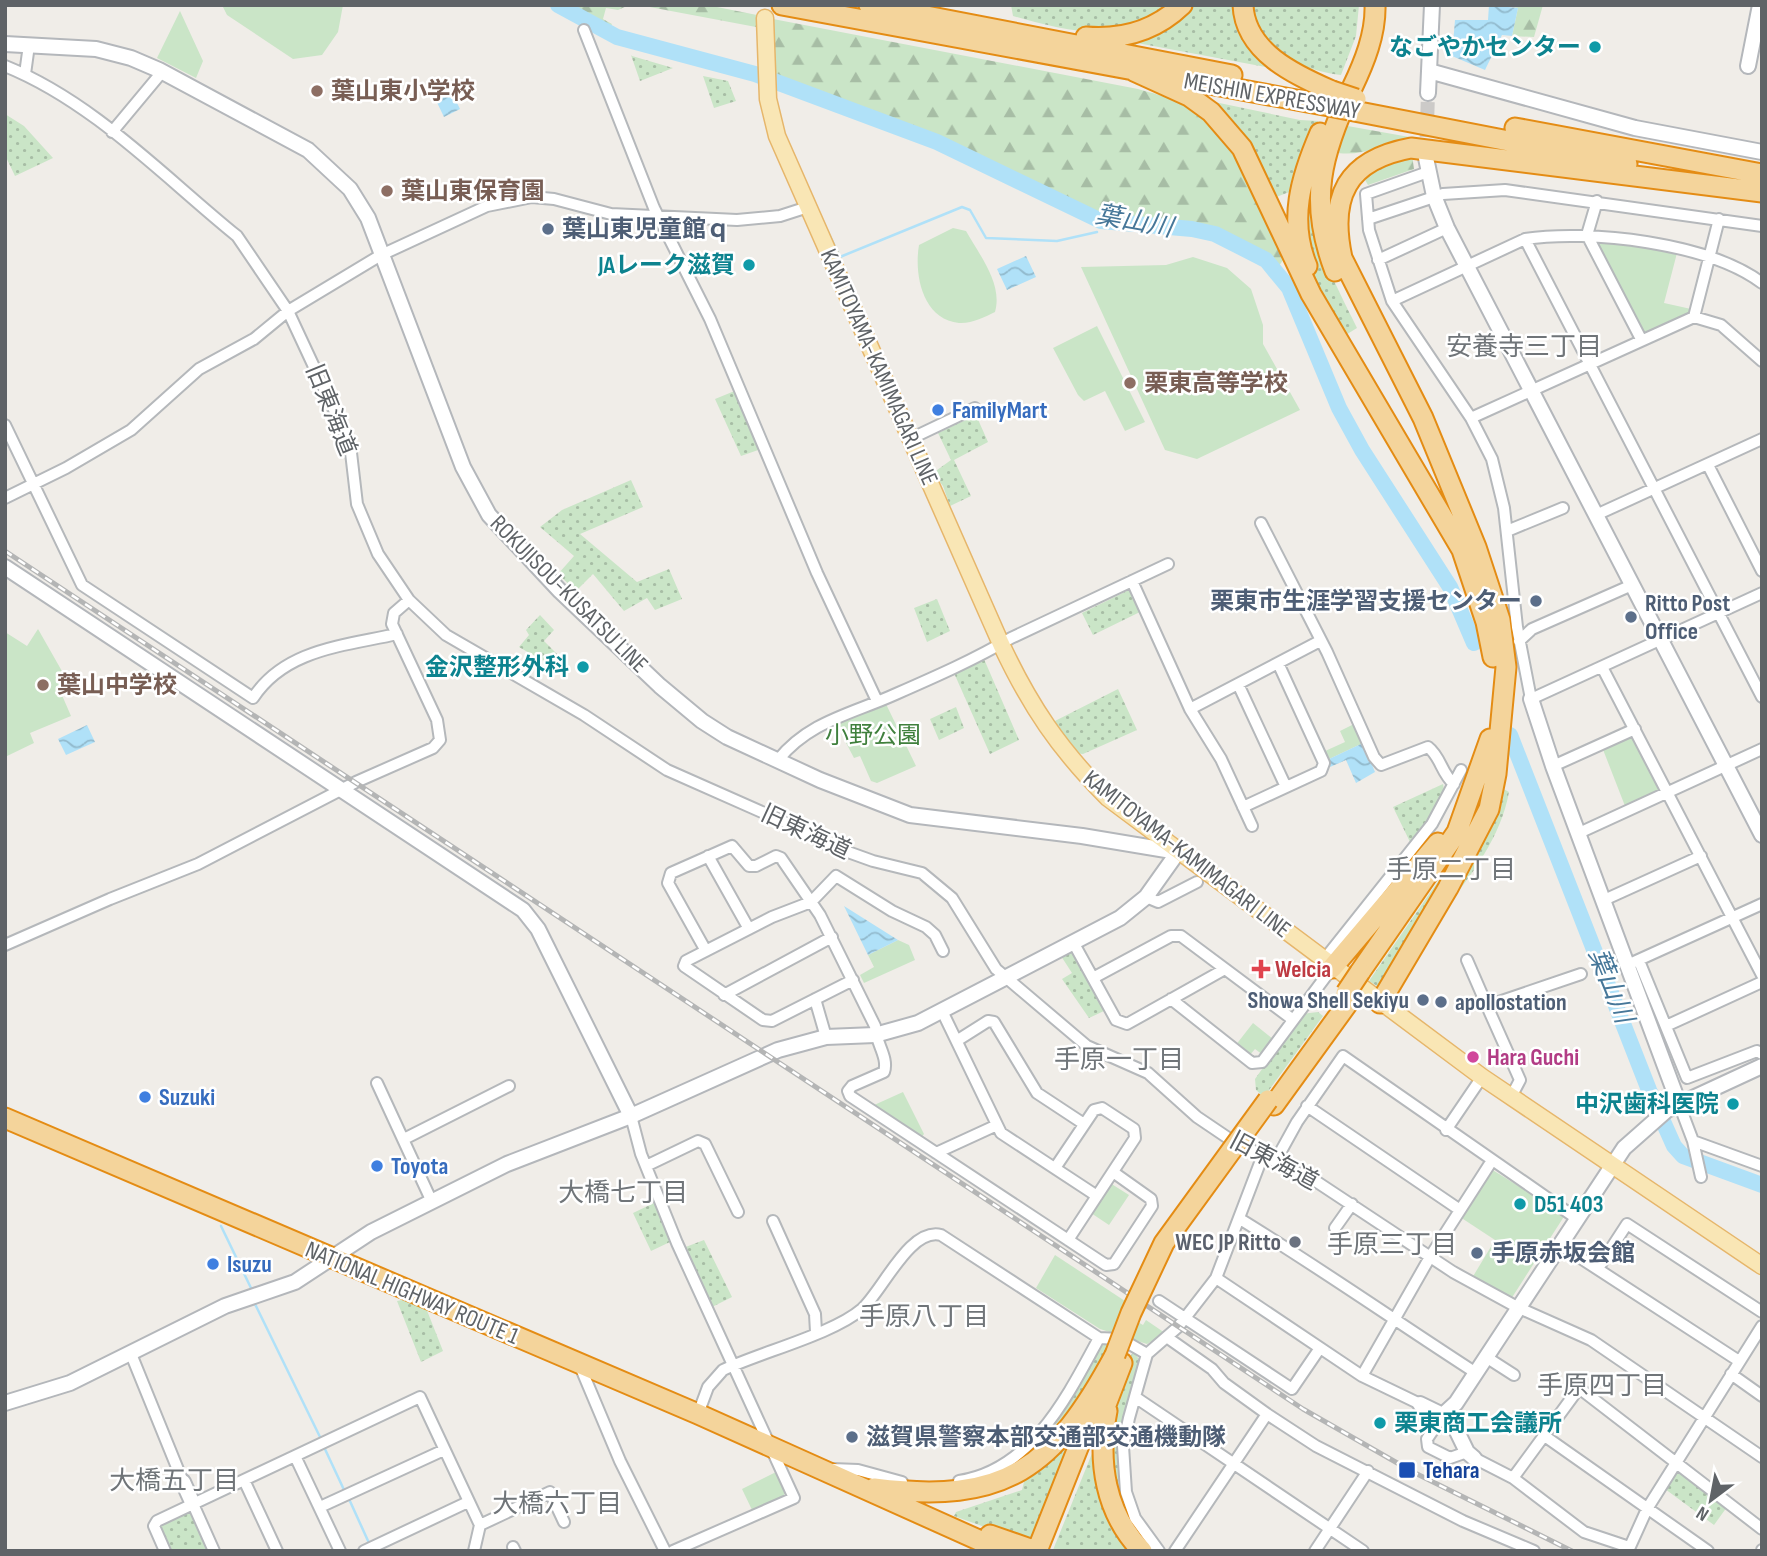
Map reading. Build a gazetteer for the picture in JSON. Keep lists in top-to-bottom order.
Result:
{
  "streets": {
    "highway": ["MEISHIN EXPRESSWAY", "NATIONAL HIGHWAY ROUTE 1"],
    "main road": ["KAMITOYAMA-KAMIMAGARI LINE"],
    "street": ["旧東海道", "ROKUJISOU-KUSATSU LINE"]
  },
  "crossings": [
    ["KAMITOYAMA-KAMIMAGARI LINE", "ROKUJISOU-KUSATSU LINE"]
  ],
  "districts": [
    "安養寺三丁目",
    "手原二丁目",
    "手原一丁目",
    "大橋七丁目",
    "手原三丁目",
    "手原八丁目",
    "手原四丁目",
    "大橋五丁目",
    "大橋六丁目"
  ],
  "water": ["葉山川"],
  "parks": ["小野公園"],
  "places": {
    "other": [
      "なごやかセンター",
      "葉山東小学校",
      "葉山東保育園",
      "葉山東児童館ｑ",
      "JAレーク滋賀",
      "栗東高等学校",
      "FamilyMart",
      "栗東市生涯学習支援センター",
      "Ritto Post Office",
      "金沢整形外科",
      "葉山中学校",
      "Showa Shell Sekiyu",
      "apollostation",
      "Hara Guchi",
      "Suzuki",
      "中沢歯科医院",
      "Toyota",
      "D51 403",
      "WEC JP Ritto",
      "手原赤坂会館",
      "Isuzu",
      "栗東商工会議所",
      "滋賀県警察本部交通部交通機動隊"
    ],
    "health": ["Welcia"],
    "transit": ["Tehara"]
  },
  "north": "bottom left"
}
